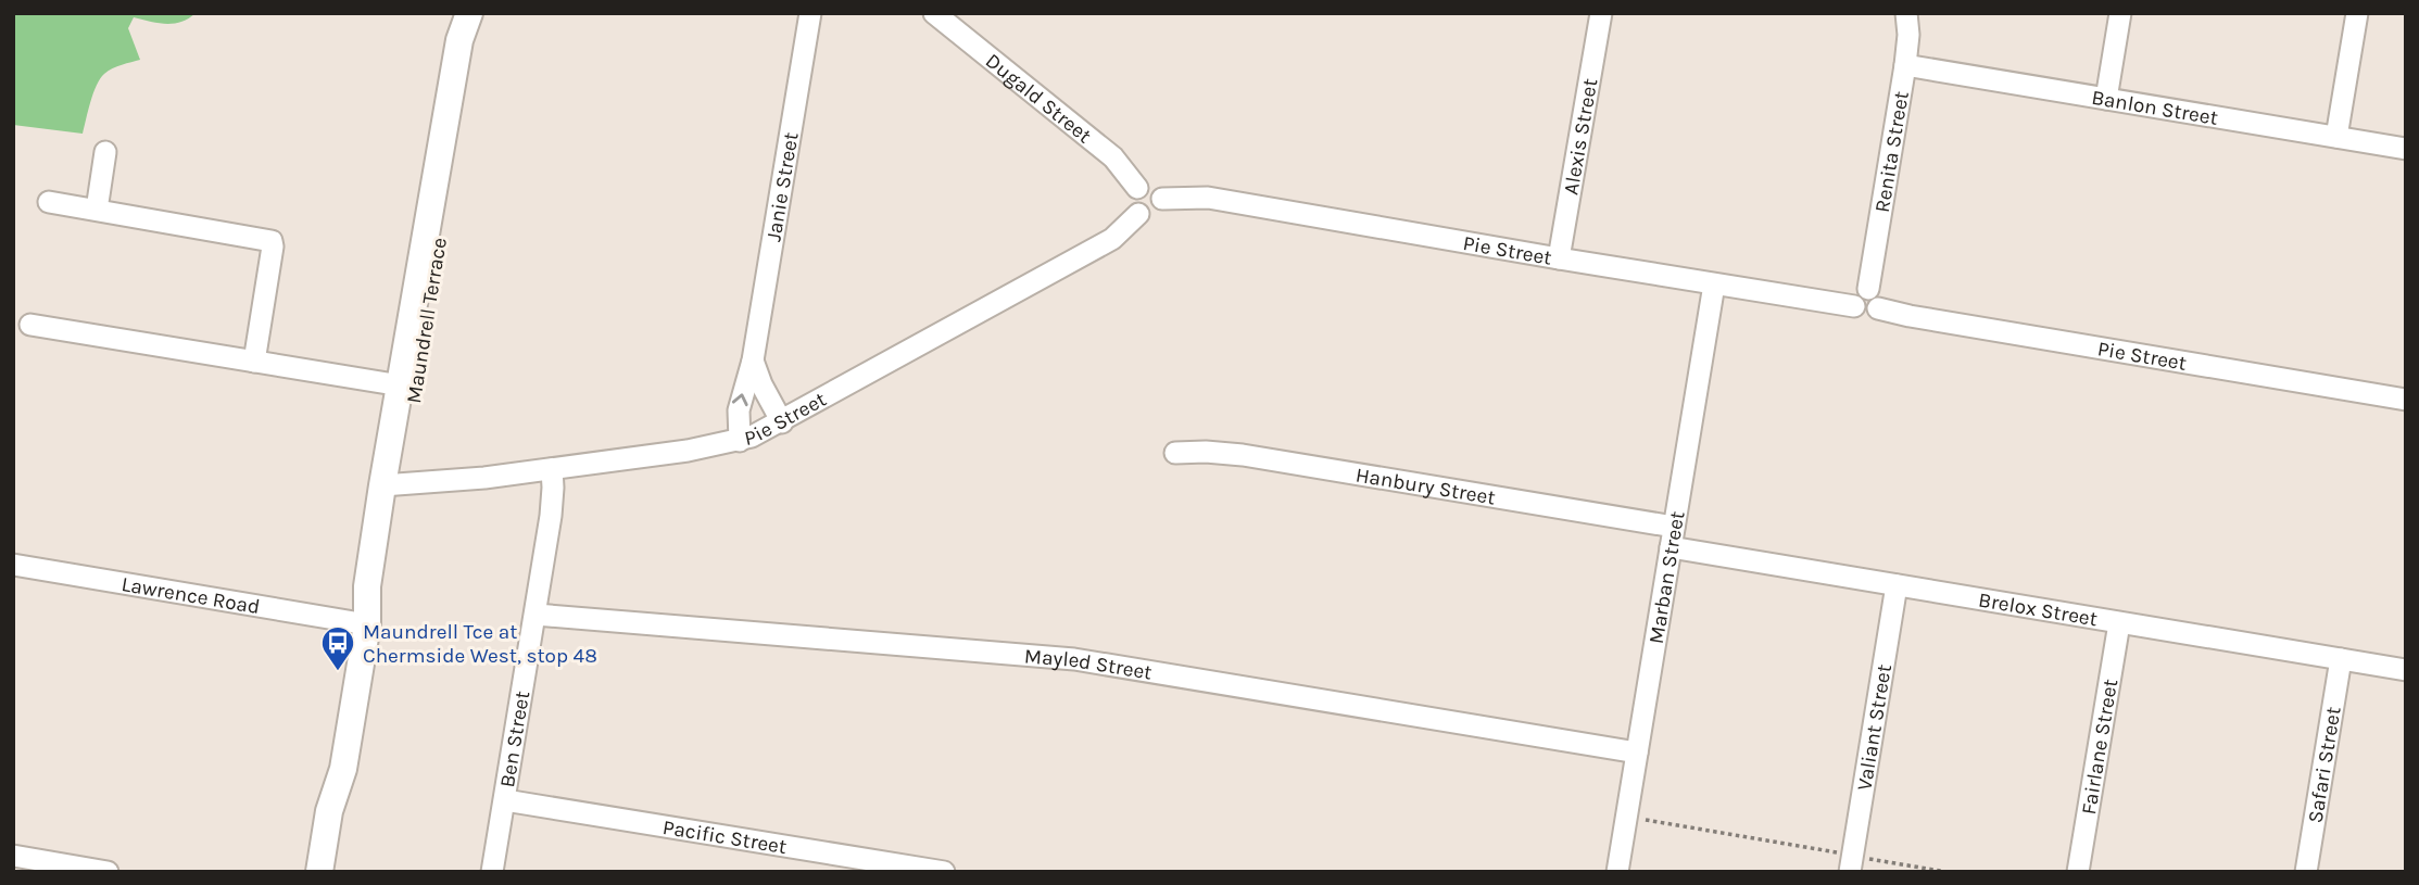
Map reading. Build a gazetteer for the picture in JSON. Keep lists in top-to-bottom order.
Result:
{
  "streets": {
    "main road": ["Maundrell Terrace"],
    "street": [
      "Dugald Street",
      "Banlon Street",
      "Alexis Street",
      "Renita Street",
      "Janie Street",
      "Pie Street",
      "Hanbury Street",
      "Marban Street",
      "Lawrence Road",
      "Brelox Street",
      "Mayled Street",
      "Valiant Street",
      "Ben Street",
      "Fairlane Street",
      "Safari Street",
      "Pacific Street"
    ]
  },
  "crossings": [
    ["Dugald Street", "Pie Street"],
    ["Banlon Street", "Renita Street"],
    ["Alexis Street", "Pie Street"],
    ["Renita Street", "Pie Street"],
    ["Janie Street", "Pie Street"],
    ["Pie Street", "Maundrell Terrace"],
    ["Pie Street", "Marban Street"],
    ["Pie Street", "Ben Street"],
    ["Maundrell Terrace", "Lawrence Road"],
    ["Hanbury Street", "Marban Street"],
    ["Hanbury Street", "Brelox Street"],
    ["Marban Street", "Brelox Street"],
    ["Marban Street", "Mayled Street"],
    ["Brelox Street", "Valiant Street"],
    ["Brelox Street", "Fairlane Street"],
    ["Brelox Street", "Safari Street"],
    ["Mayled Street", "Ben Street"],
    ["Ben Street", "Pacific Street"]
  ],
  "places": {
    "bus stop": ["Maundrell Tce at Chermside West, stop 48"]
  }
}
